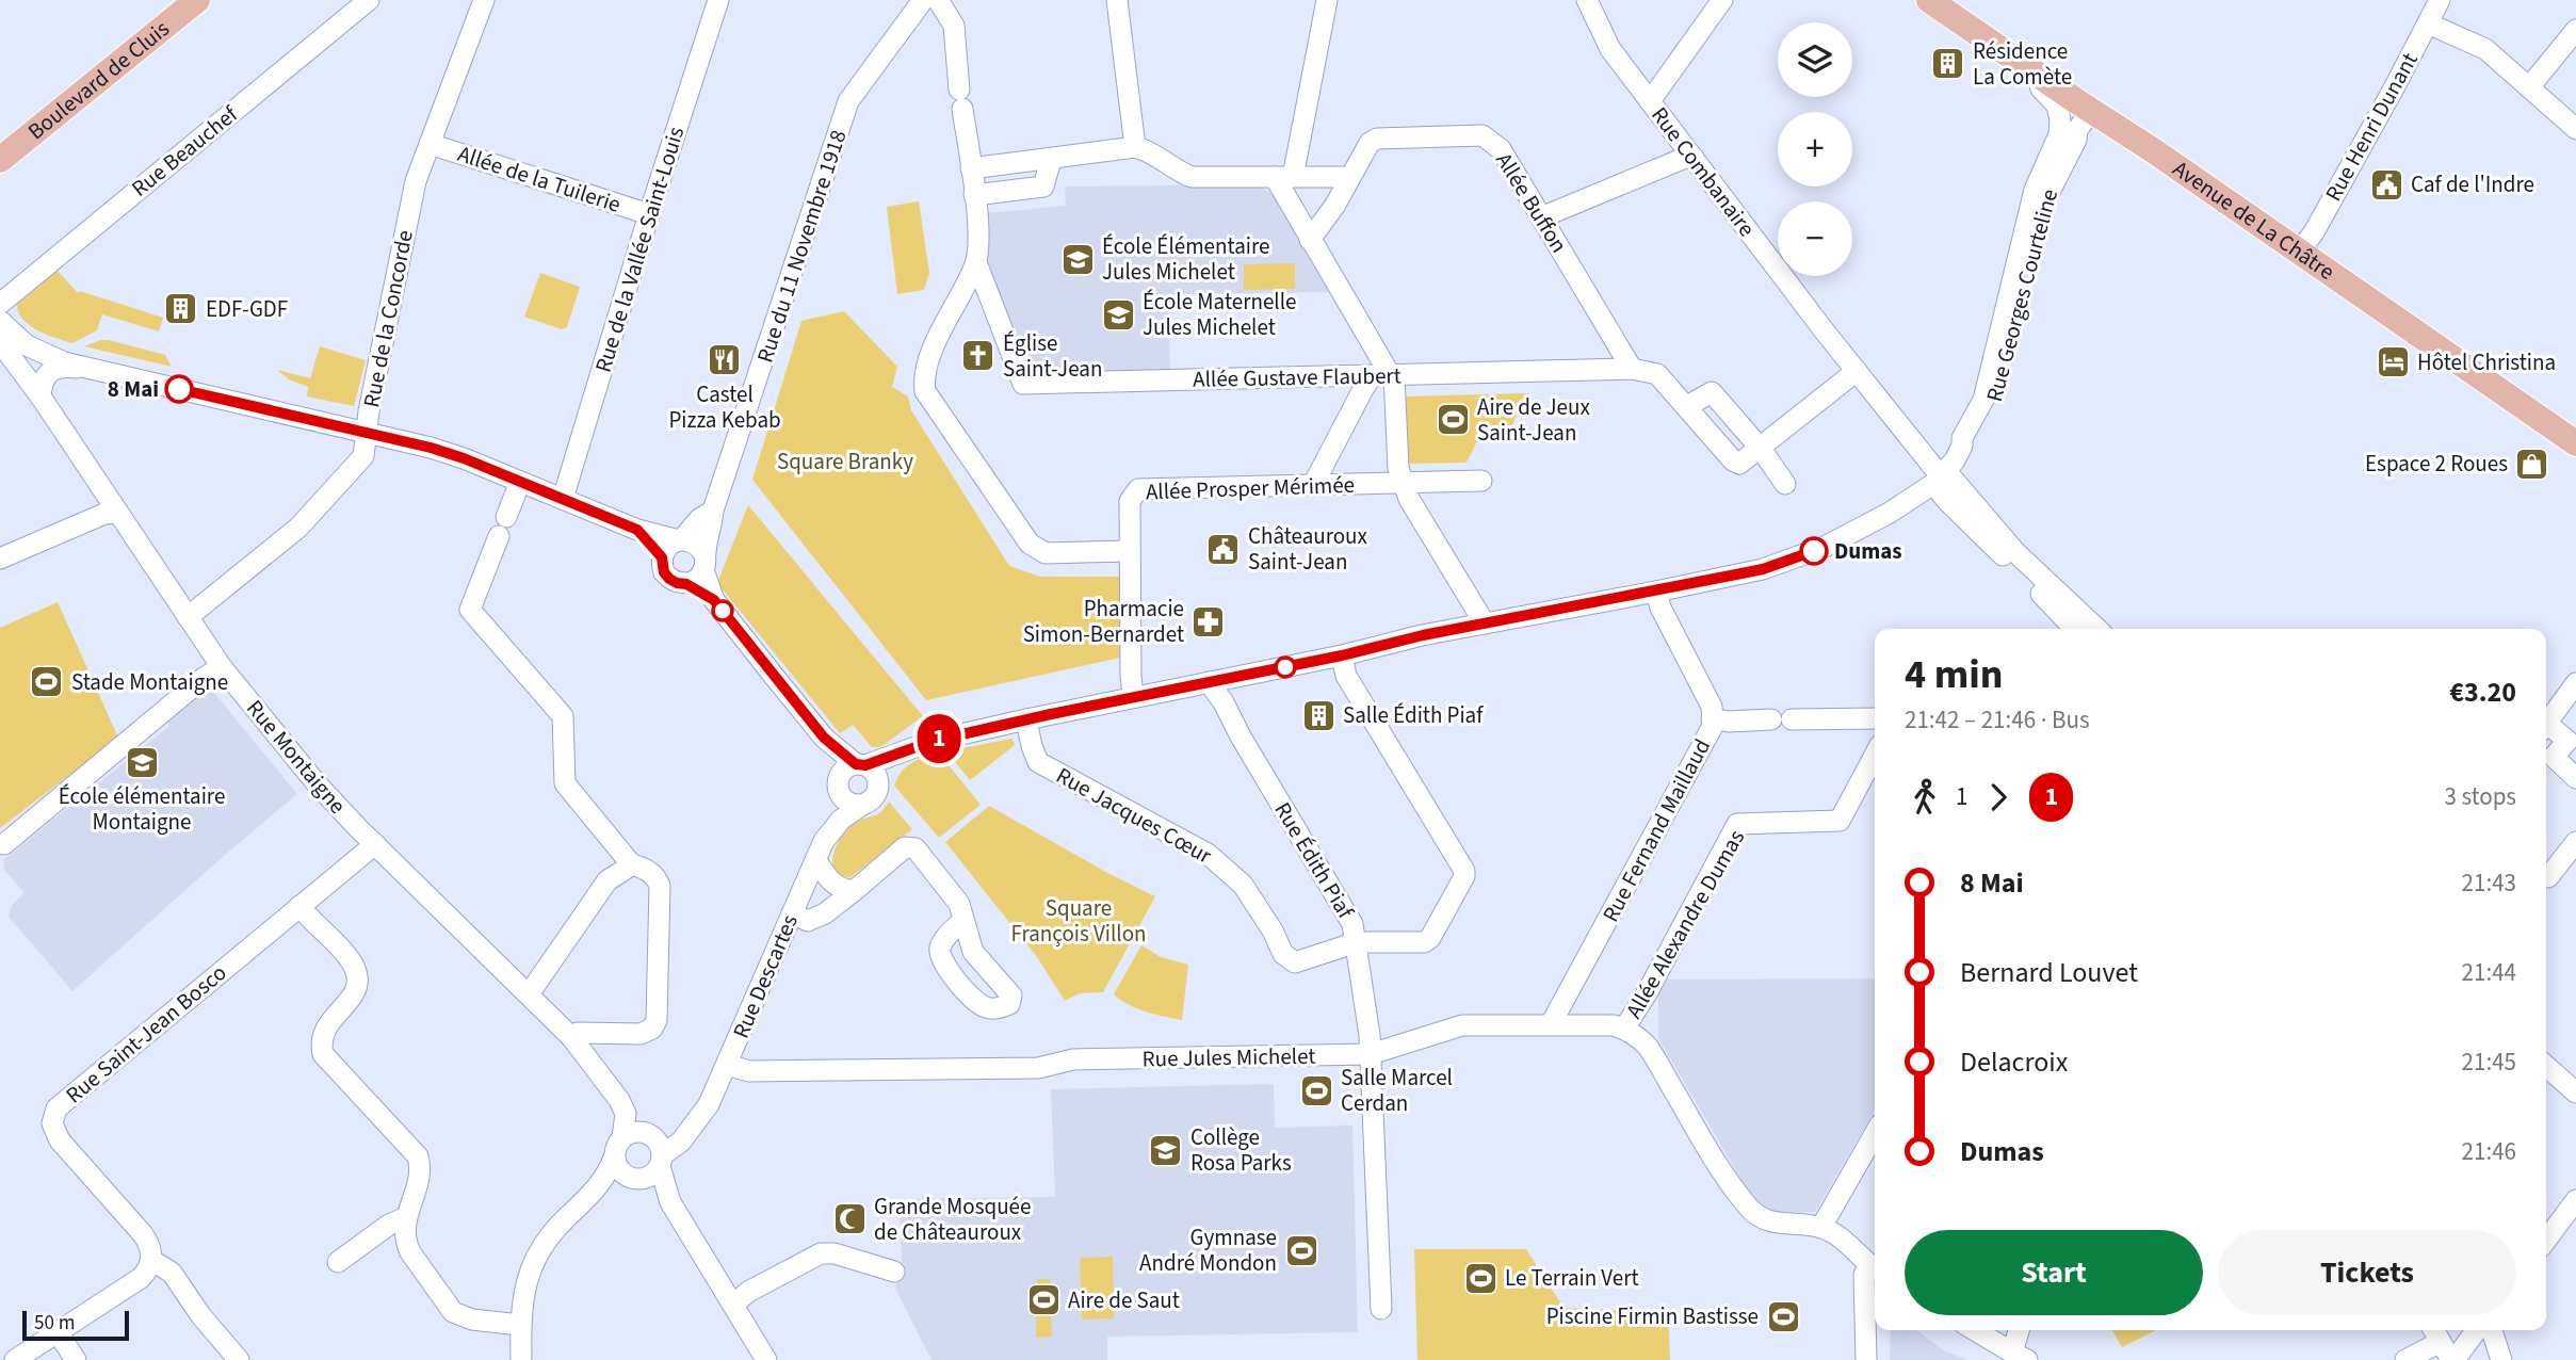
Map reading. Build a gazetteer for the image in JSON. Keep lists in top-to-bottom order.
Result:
{
  "streets": {
    "main road": ["Boulevard de Cluis", "Avenue de La Châtre"],
    "street": [
      "Rue Henri Dunant",
      "Rue Beauchef",
      "Rue Combanaire",
      "Allée de la Tuilerie",
      "Allée Buffon",
      "Rue du 11 Novembre 1918",
      "Rue de la Vallée Saint-Louis",
      "Rue Georges Courteline",
      "Rue de la Concorde",
      "Allée Gustave Flaubert",
      "Allée Prosper Mérimée",
      "Rue Montaigne",
      "Rue Jacques Cœur",
      "Rue Fernand Maillaud",
      "Rue Édith Piaf",
      "Allée Alexandre Dumas",
      "Rue Descartes",
      "Rue Saint-Jean Bosco",
      "Rue Jules Michelet"
    ]
  },
  "crossings": [
    ["Rue Henri Dunant", "Avenue de La Châtre"],
    ["Rue Combanaire", "Rue Georges Courteline"],
    ["Allée de la Tuilerie", "Rue de la Vallée Saint-Louis"],
    ["Allée de la Tuilerie", "Rue de la Concorde"],
    ["Allée Buffon", "Allée Gustave Flaubert"],
    ["Avenue de La Châtre", "Rue Georges Courteline"],
    ["Rue de la Concorde", "Rue Montaigne"],
    ["Rue Montaigne", "Rue Descartes"],
    ["Rue Montaigne", "Rue Saint-Jean Bosco"],
    ["Rue Jacques Cœur", "Rue Édith Piaf"],
    ["Rue Fernand Maillaud", "Rue Jules Michelet"],
    ["Rue Édith Piaf", "Rue Jules Michelet"],
    ["Allée Alexandre Dumas", "Rue Jules Michelet"],
    ["Rue Descartes", "Rue Jules Michelet"]
  ],
  "parks": ["Square Branky", "Square François Villon"],
  "places": {
    "building": ["Résidence La Comète", "EDF-GDF", "Salle Édith Piaf"],
    "public building": ["Caf de l'Indre", "Châteauroux Saint-Jean"],
    "school or university": [
      "École Élémentaire Jules Michelet",
      "École Maternelle Jules Michelet",
      "École élémentaire Montaigne",
      "Collège Rosa Parks"
    ],
    "church": ["Église Saint-Jean"],
    "restaurant": ["Castel Pizza Kebab"],
    "hotel": ["Hôtel Christina"],
    "other": ["8 Mai", "Dumas"],
    "sports": [
      "Aire de Jeux Saint-Jean",
      "Stade Montaigne",
      "Salle Marcel Cerdan",
      "Gymnase André Mondon",
      "Le Terrain Vert",
      "Aire de Saut",
      "Piscine Firmin Bastisse"
    ],
    "shop": ["Espace 2 Roues"],
    "pharmacy": ["Pharmacie Simon-Bernardet"],
    "mosque": ["Grande Mosquée de Châteauroux"]
  },
  "lines": ["bus line 1"],
  "scale_bar": "50 m",
  "page": {
    "on_map": "1",
    "map_buttons": ["+", "−"],
    "heading": ["4 min", "21:42 – 21:46 · Bus", "€3.20"],
    "legs": ["1", "1", "3 stops"],
    "list": [
      {
        "name": "8 Mai",
        "value": "21:43"
      },
      {
        "name": "Bernard Louvet",
        "value": "21:44"
      },
      {
        "name": "Delacroix",
        "value": "21:45"
      },
      {
        "name": "Dumas",
        "value": "21:46"
      }
    ],
    "buttons": ["Start", "Tickets"],
    "scale": "50 m"
  }
}
